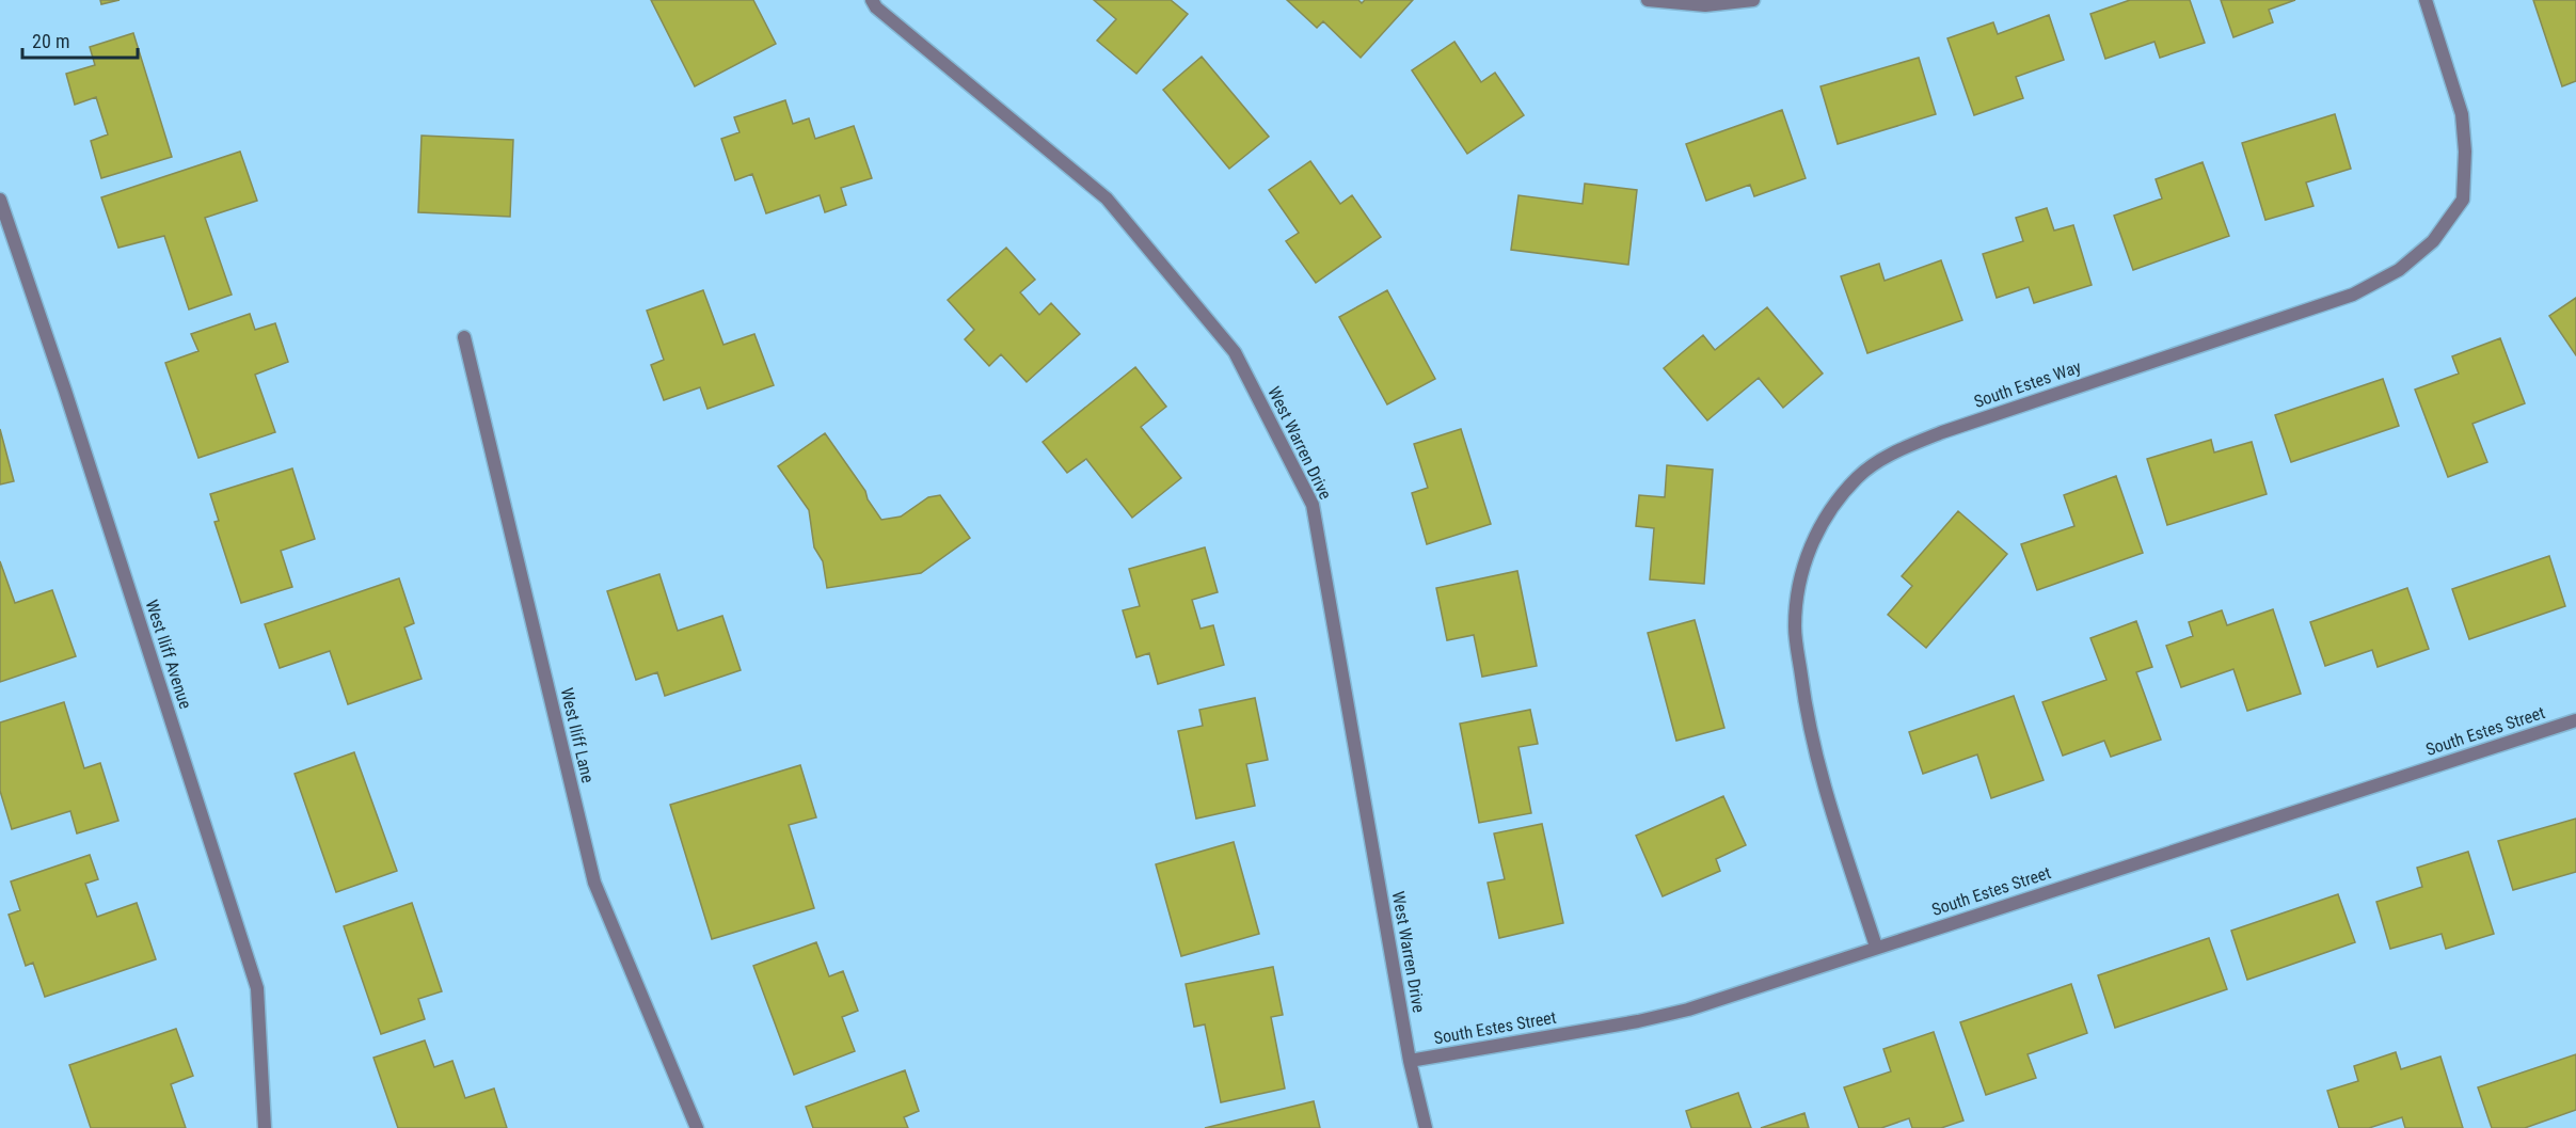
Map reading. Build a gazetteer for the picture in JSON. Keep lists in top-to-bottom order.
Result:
{
  "streets": {
    "street": [
      "South Estes Way",
      "West Warren Drive",
      "West Iliff Avenue",
      "South Estes Street",
      "West Iliff Lane"
    ]
  },
  "crossings": [
    ["South Estes Way", "South Estes Street"],
    ["West Warren Drive", "South Estes Street"]
  ],
  "scale_bar": "20 m"
}
